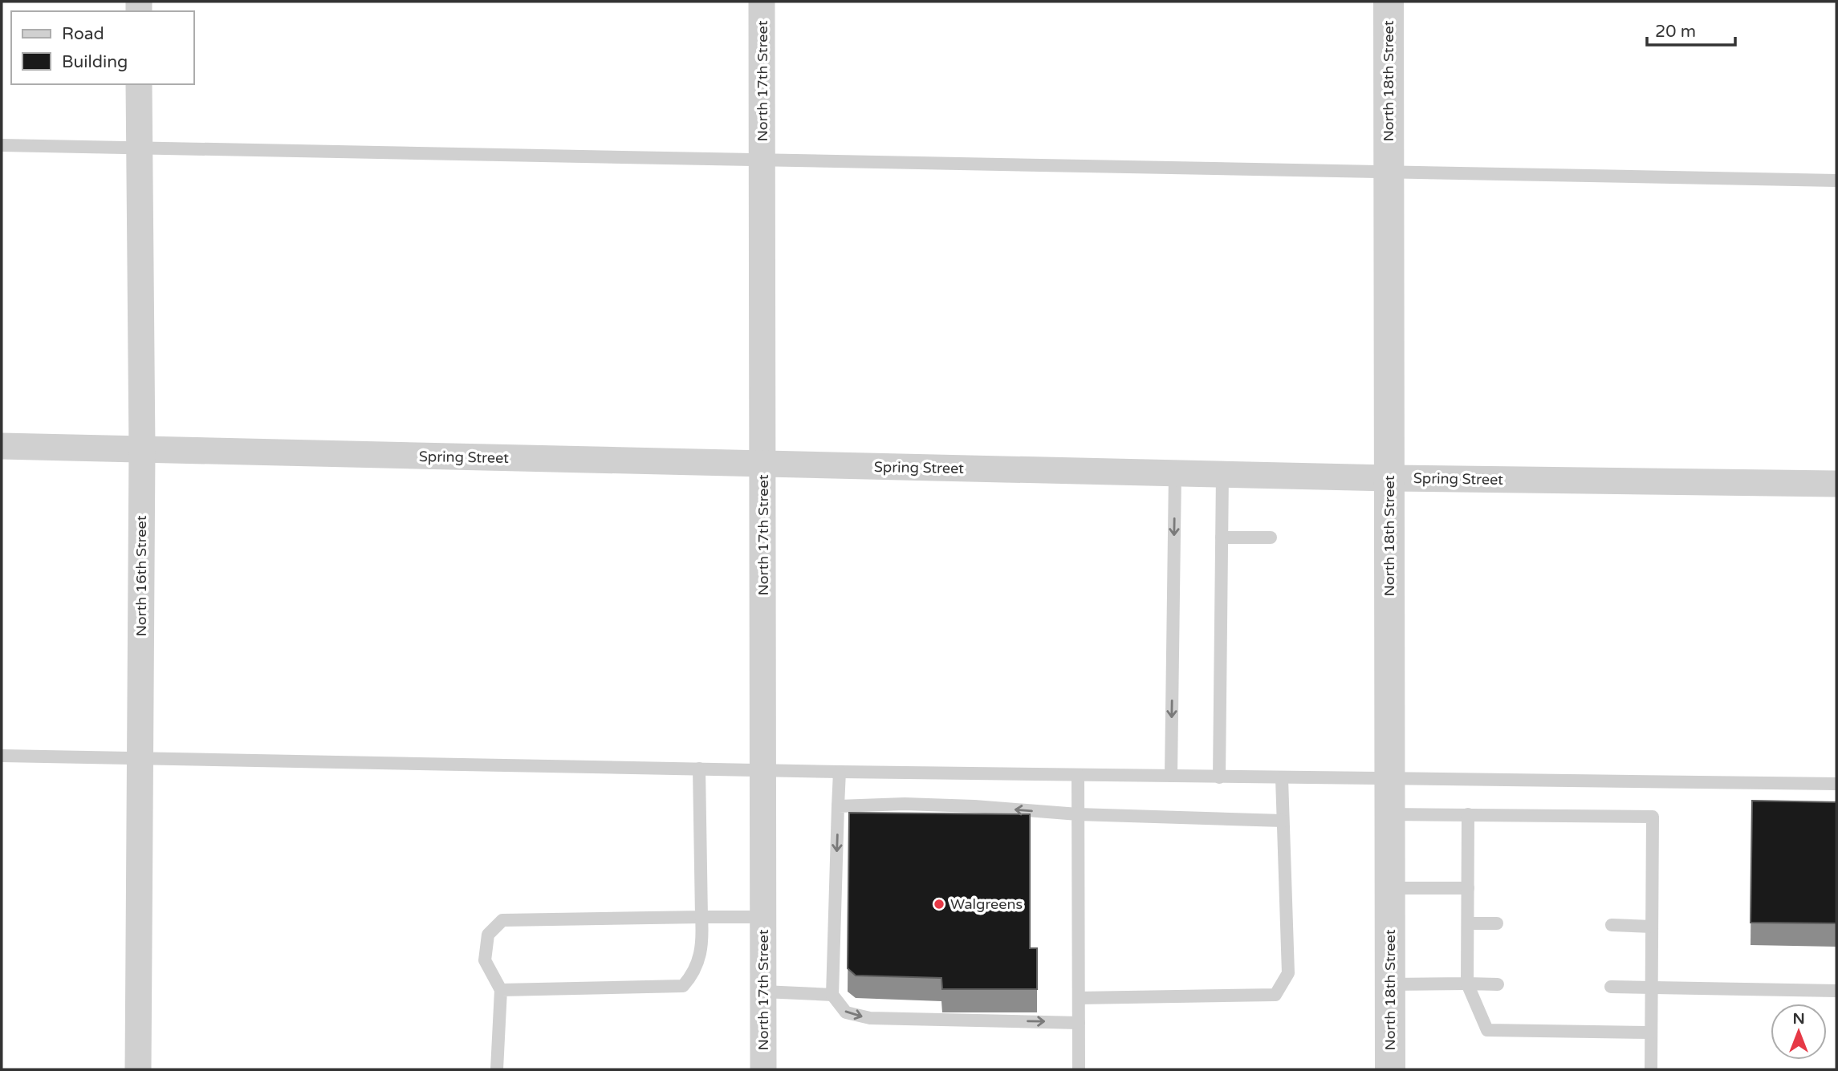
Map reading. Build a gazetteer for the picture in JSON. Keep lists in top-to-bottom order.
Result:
{
  "streets": {
    "street": [
      "North 17th Street",
      "North 18th Street",
      "Spring Street",
      "North 16th Street"
    ]
  },
  "crossings": [
    ["North 17th Street", "Spring Street"],
    ["North 18th Street", "Spring Street"],
    ["Spring Street", "North 16th Street"]
  ],
  "places": ["Walgreens"],
  "legend": ["Road", "Building"],
  "scale_bar": "20 m",
  "north": "top"
}
